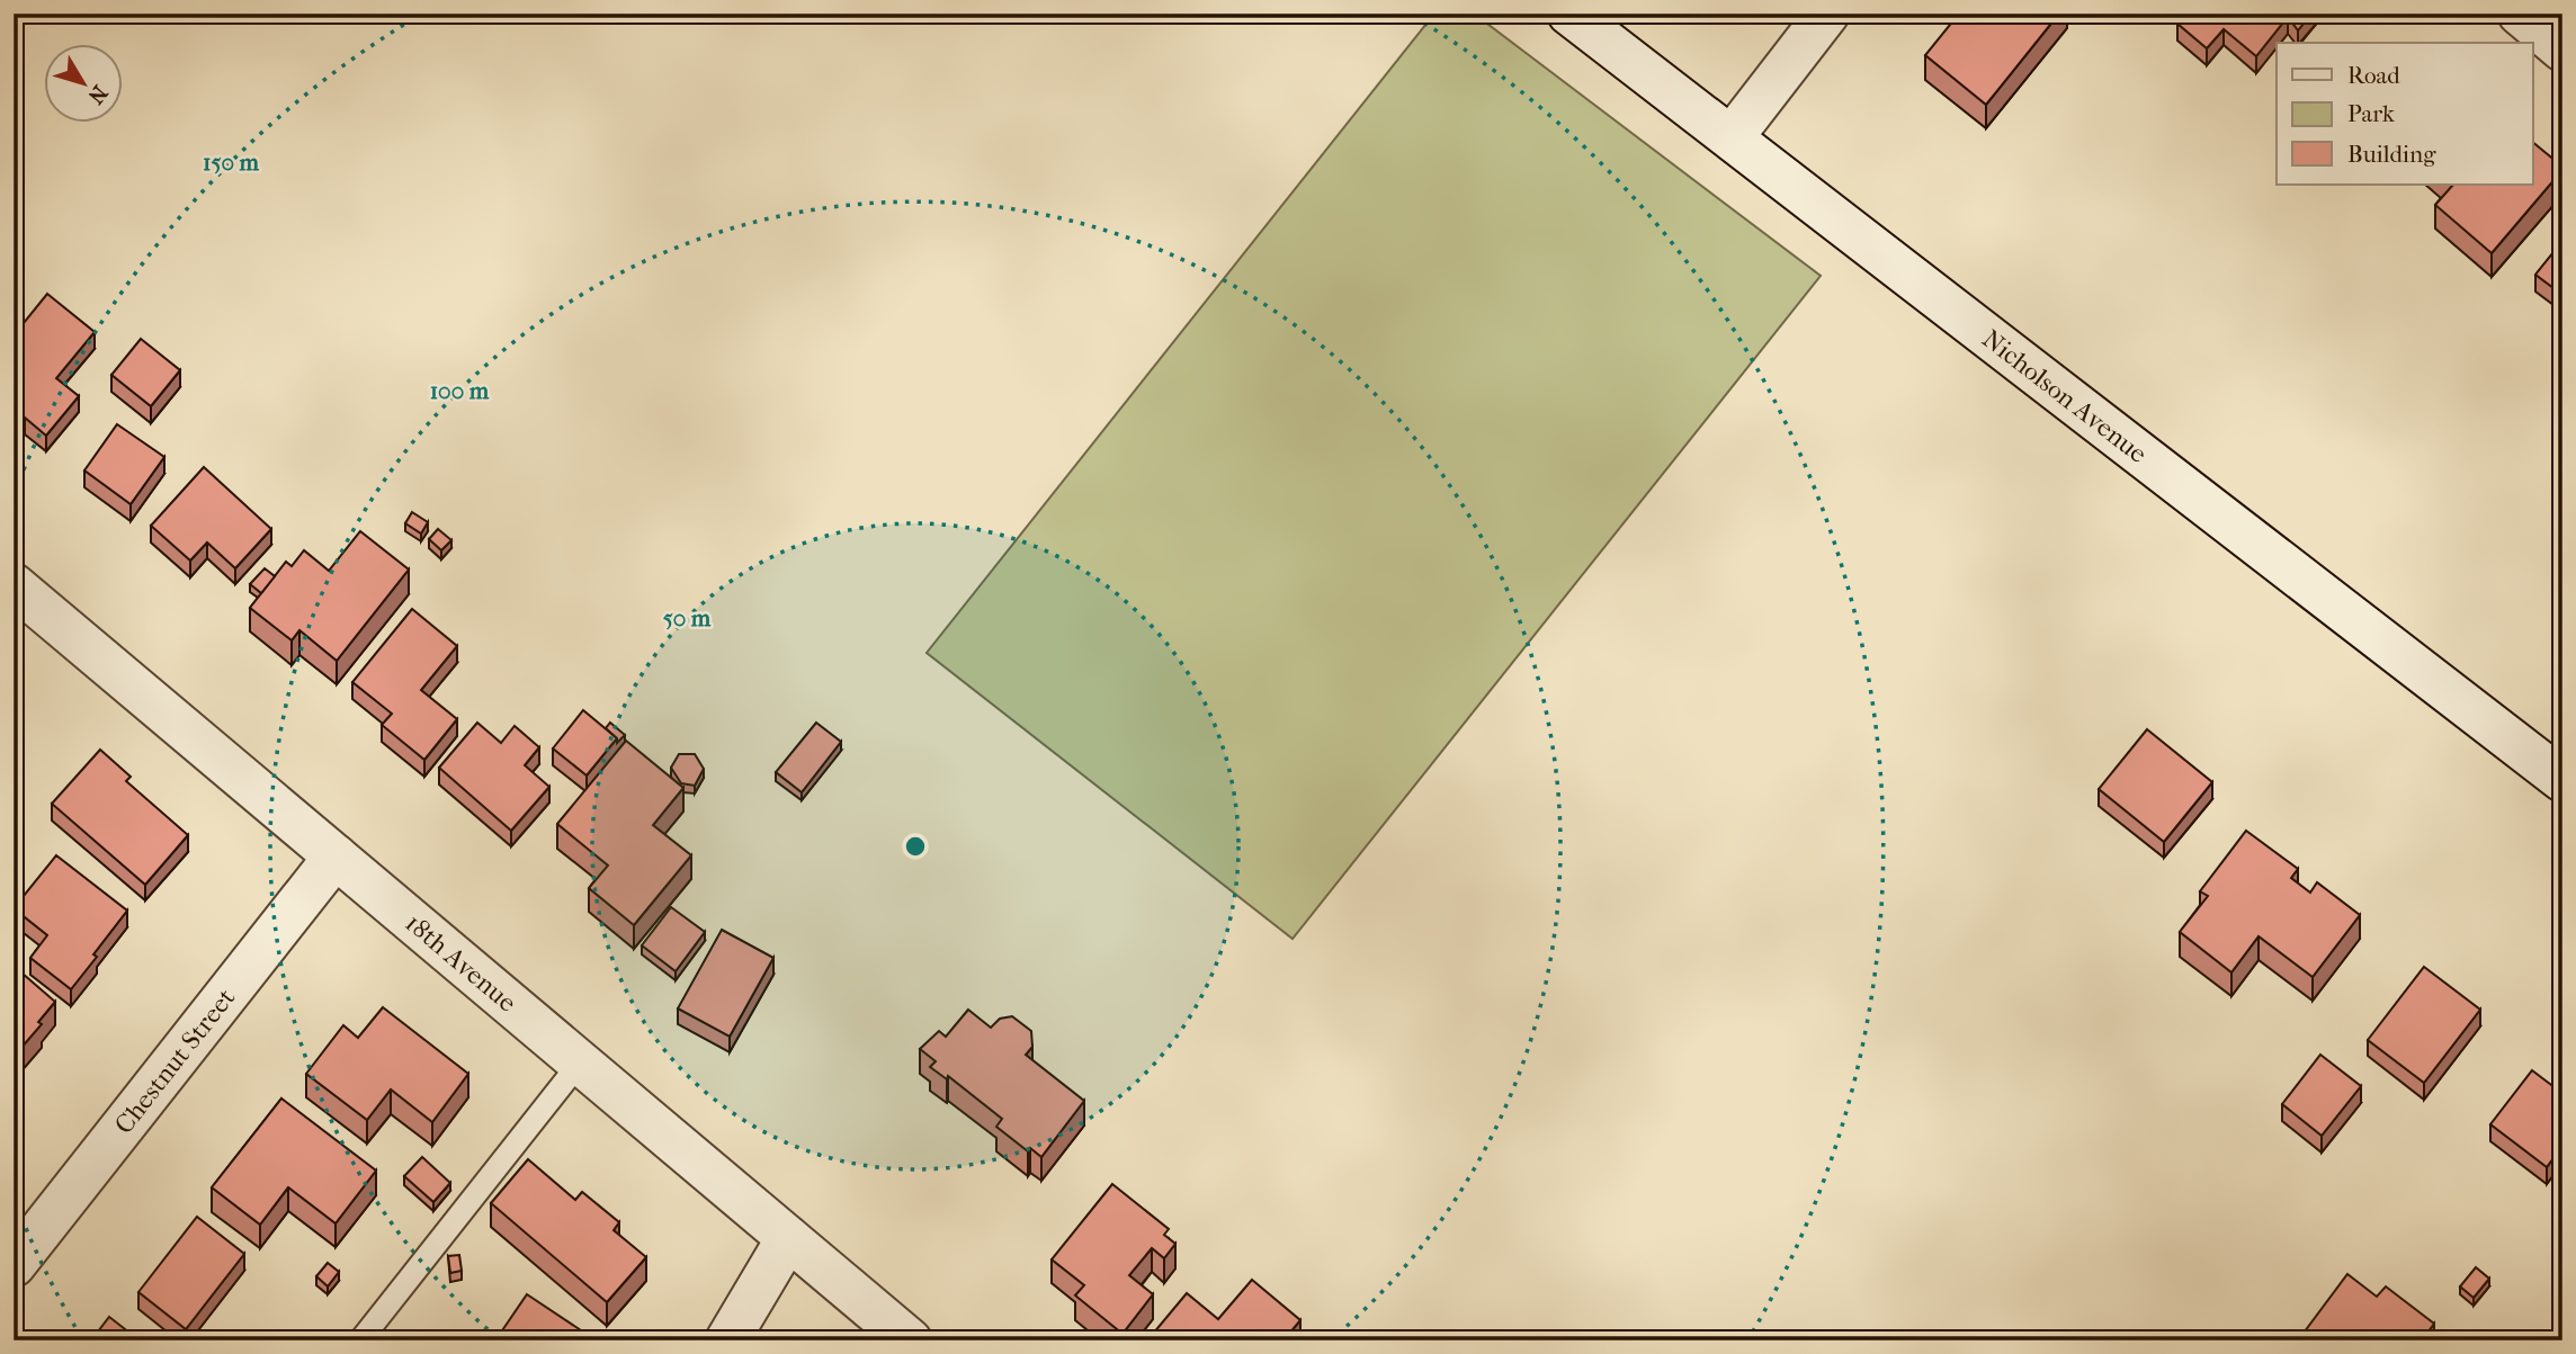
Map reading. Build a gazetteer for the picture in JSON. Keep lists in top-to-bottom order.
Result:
{
  "streets": {
    "street": ["Nicholson Avenue", "18th Avenue", "Chestnut Street"]
  },
  "crossings": [
    ["18th Avenue", "Chestnut Street"]
  ],
  "legend": ["Road", "Park", "Building"],
  "north": "bottom right",
  "rings": ["150 m", "100 m", "50 m"]
}
